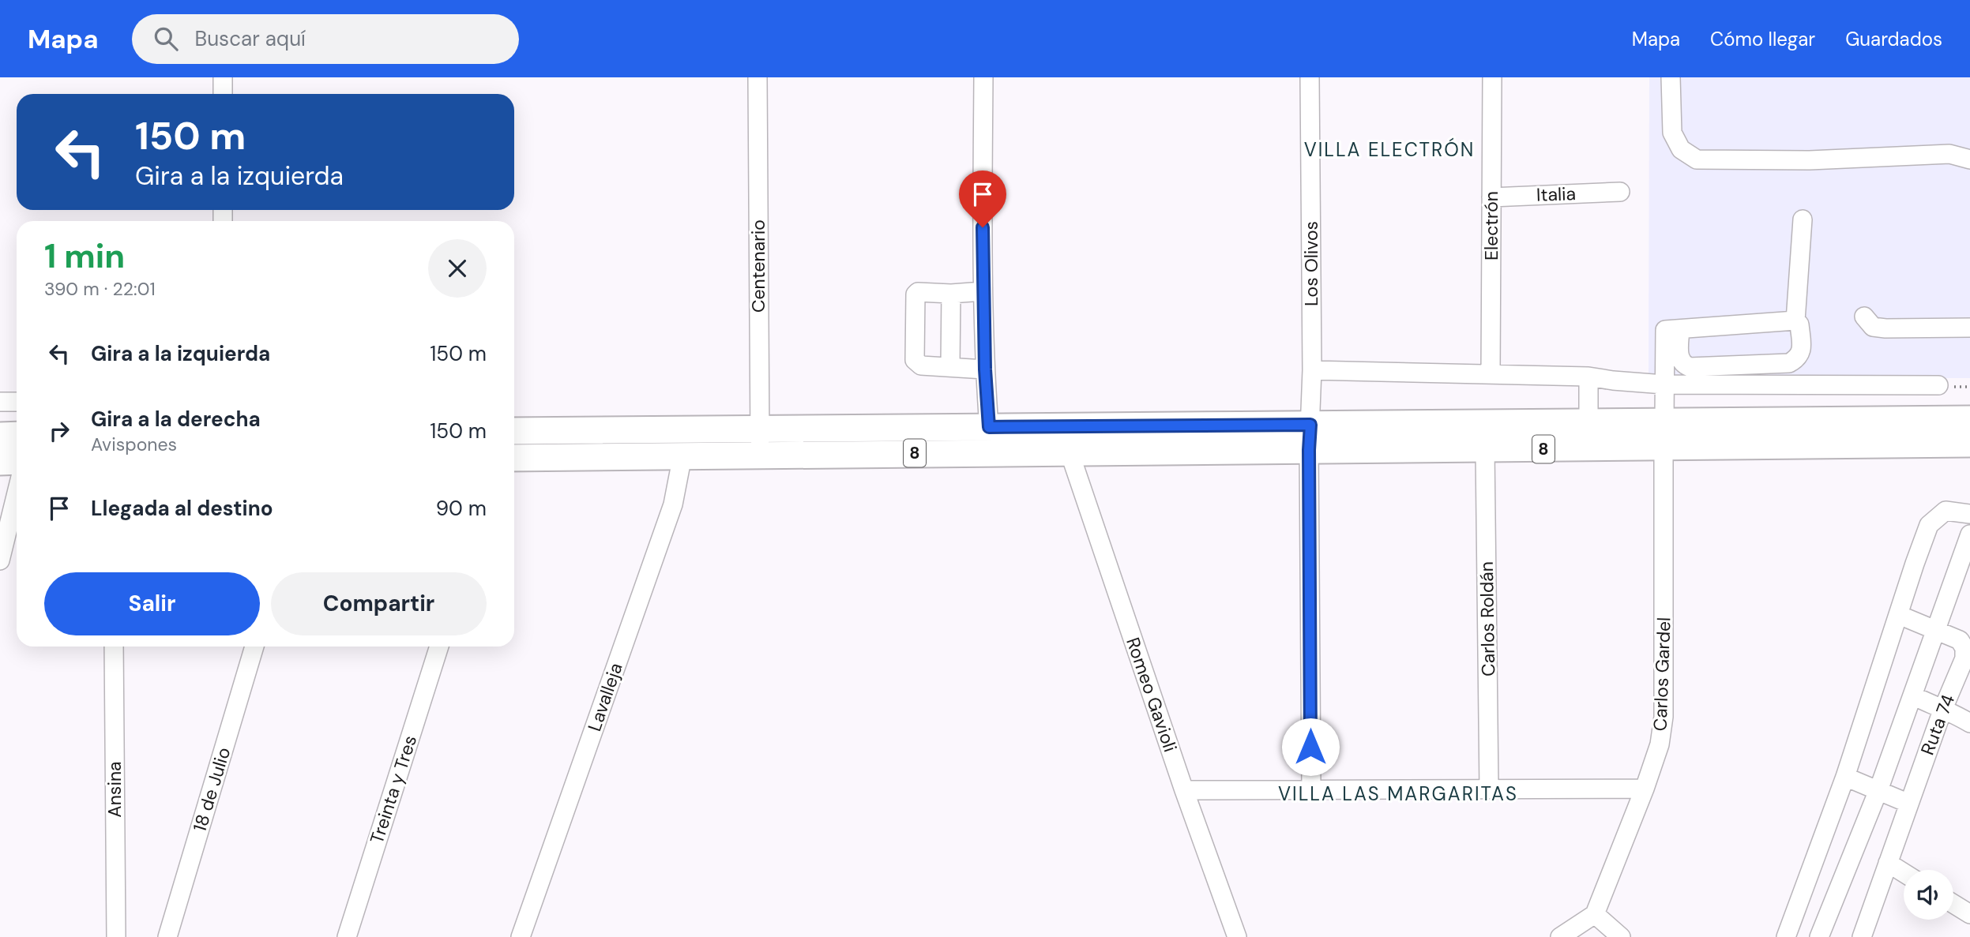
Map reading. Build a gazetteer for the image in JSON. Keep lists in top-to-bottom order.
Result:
{
  "streets": {
    "highway": ["8"],
    "street": [
      "Italia",
      "Electrón",
      "Los Olivos",
      "Centenario",
      "Carlos Roldán",
      "Carlos Gardel",
      "Romeo Gavioli",
      "Lavalleja",
      "Ruta 74",
      "Ansina",
      "18 de Julio",
      "Treinta y Tres"
    ]
  },
  "crossings": [
    ["Italia", "Electrón"],
    ["Los Olivos", "8"],
    ["Centenario", "8"],
    ["8", "Carlos Roldán"],
    ["8", "Carlos Gardel"],
    ["8", "Romeo Gavioli"],
    ["8", "Lavalleja"]
  ],
  "districts": ["VILLA ELECTRÓN", "VILLA LAS MARGARITAS"],
  "page": {
    "header": "Mapa",
    "search": "Buscar aquí",
    "nav": ["Mapa", "Cómo llegar", "Guardados"],
    "turn": ["150 m", "Gira a la izquierda"],
    "heading": ["1 min", "390 m · 22:01"],
    "list": [
      {
        "name": "Gira a la izquierda",
        "value": "150 m"
      },
      {
        "name": "Gira a la derecha",
        "note": "Avispones",
        "value": "150 m"
      },
      {
        "name": "Llegada al destino",
        "value": "90 m"
      }
    ],
    "buttons": ["Salir", "Compartir"]
  }
}
